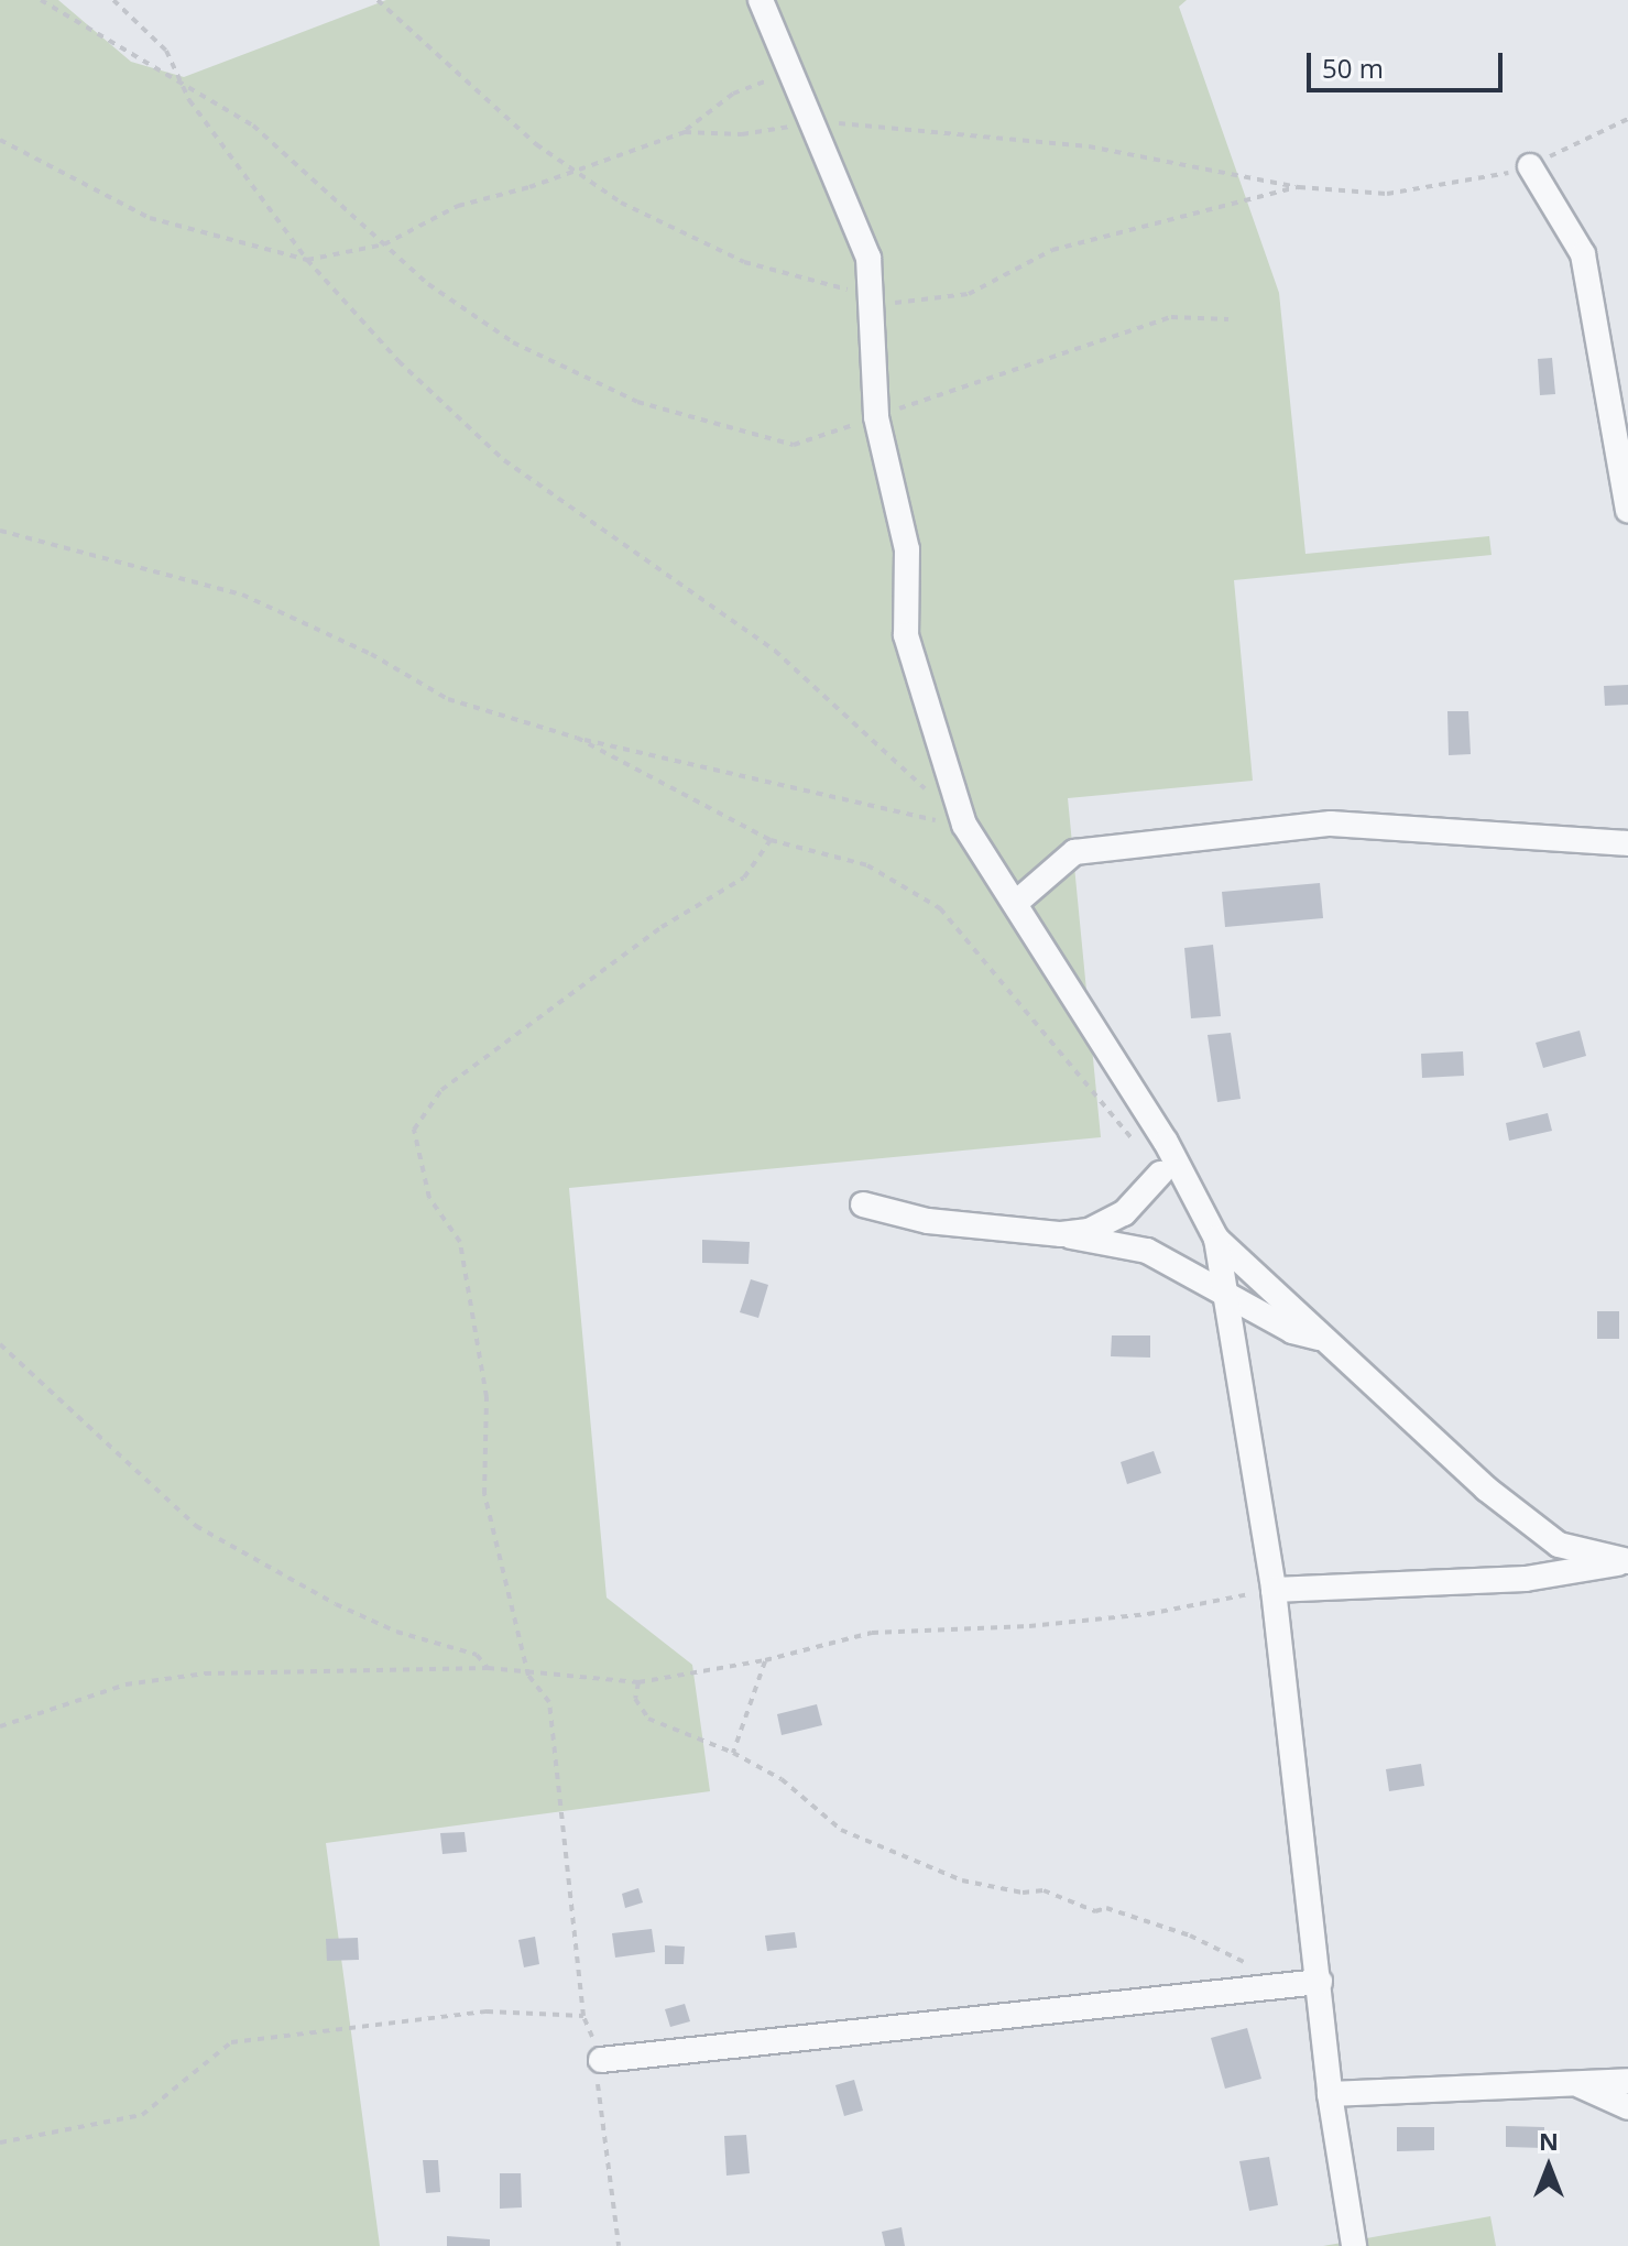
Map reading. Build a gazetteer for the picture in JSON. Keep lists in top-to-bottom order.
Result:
{
  "scale_bar": "50 m",
  "north": "top"
}
